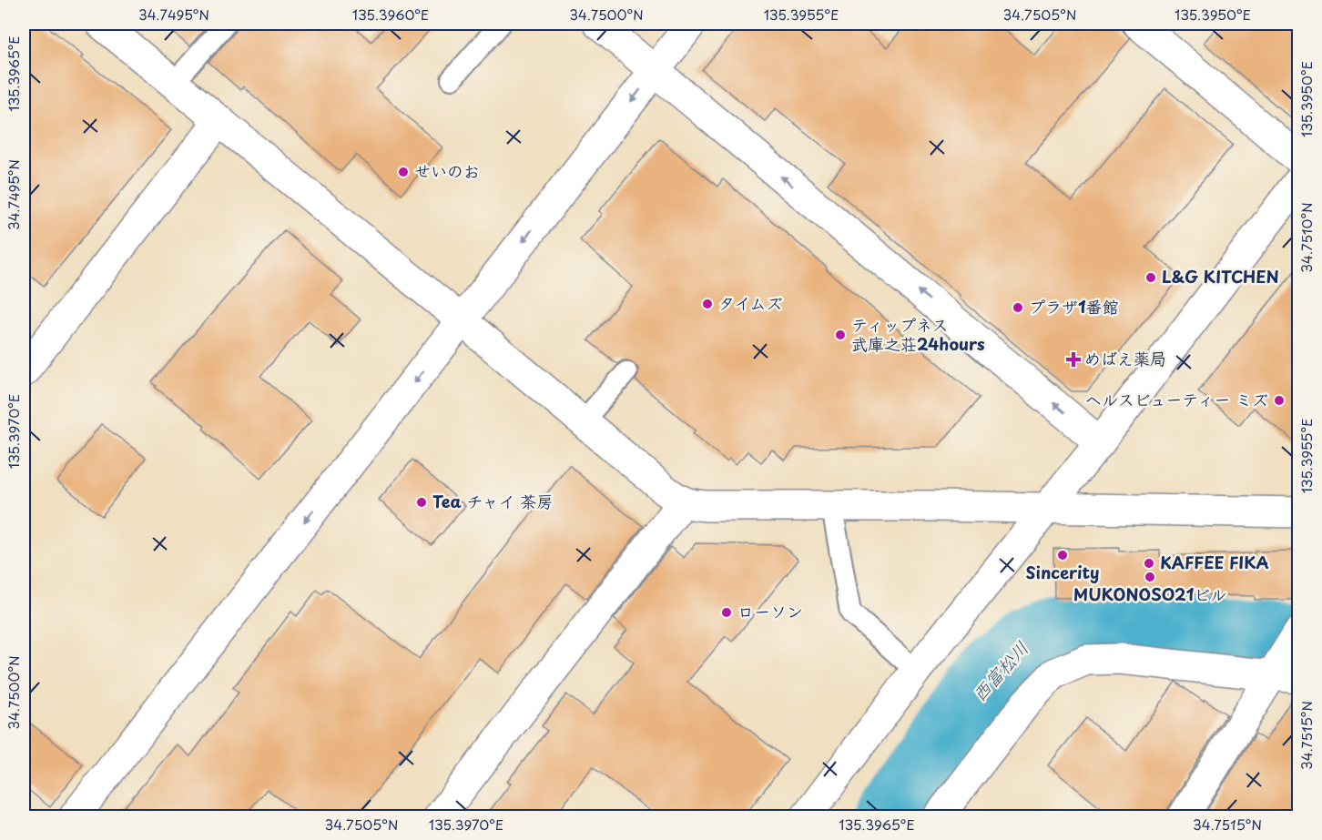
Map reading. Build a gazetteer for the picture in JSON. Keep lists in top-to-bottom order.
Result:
{
  "water": ["西富松川"],
  "places": {
    "other": [
      "せいのお",
      "L&G KITCHEN",
      "タイムズ",
      "プラザ1番館",
      "ティップネス 武庫之荘24hours",
      "ヘルスビューティー ミズ",
      "Tea チャイ 茶房",
      "Sincerity",
      "KAFFEE FIKA",
      "MUKONOSO21ビル",
      "ローソン"
    ],
    "health": ["めばえ薬局"]
  },
  "coordinates": [
    "34.7495°N",
    "135.3960°E",
    "34.7500°N",
    "135.3955°E",
    "34.7505°N",
    "135.3950°E",
    "135.3965°E",
    "34.7510°N",
    "135.3970°E",
    "34.7515°N"
  ]
}
